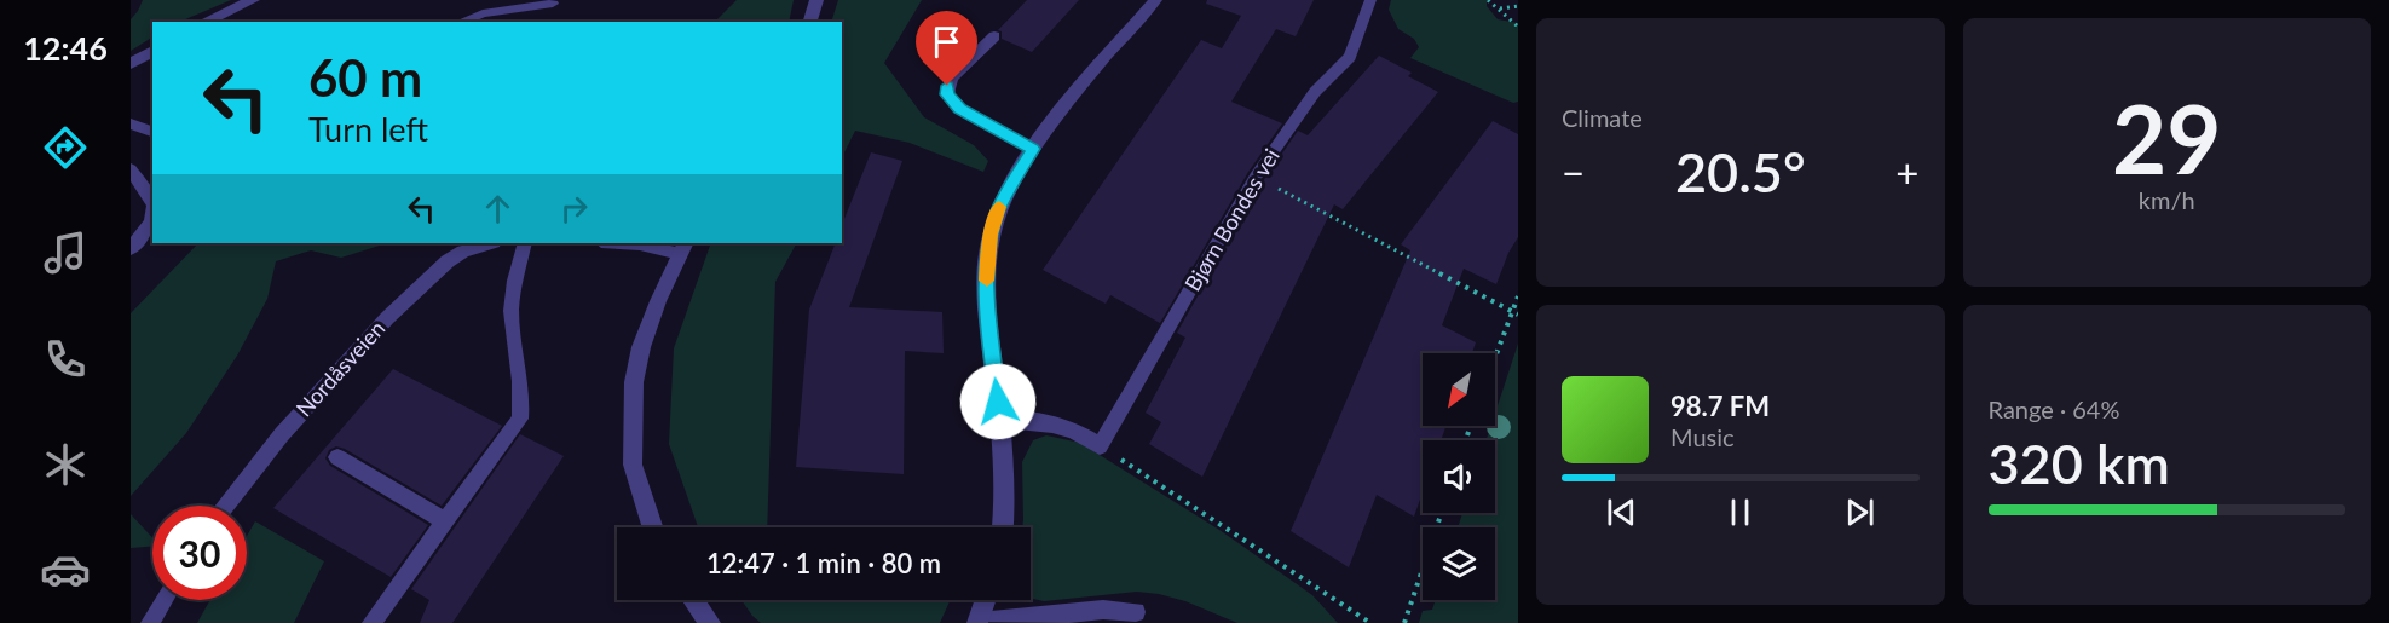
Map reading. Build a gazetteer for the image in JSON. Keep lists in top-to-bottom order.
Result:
{
  "streets": {
    "lane": ["Bjørn Bondes vei", "Nordåsveien"]
  },
  "north": "bottom left",
  "page": {
    "tabs": "12:46",
    "tile": [
      "Climate",
      ["29", "km/h"],
      ["Range · 64%", "320 km"]
    ],
    "turn": ["60 m", "Turn left"],
    "heat": ["−", "20.5°", "+"],
    "song": ["98.7 FM", "Music"],
    "limit": "30",
    "trip": "12:47 · 1 min · 80 m"
  }
}
